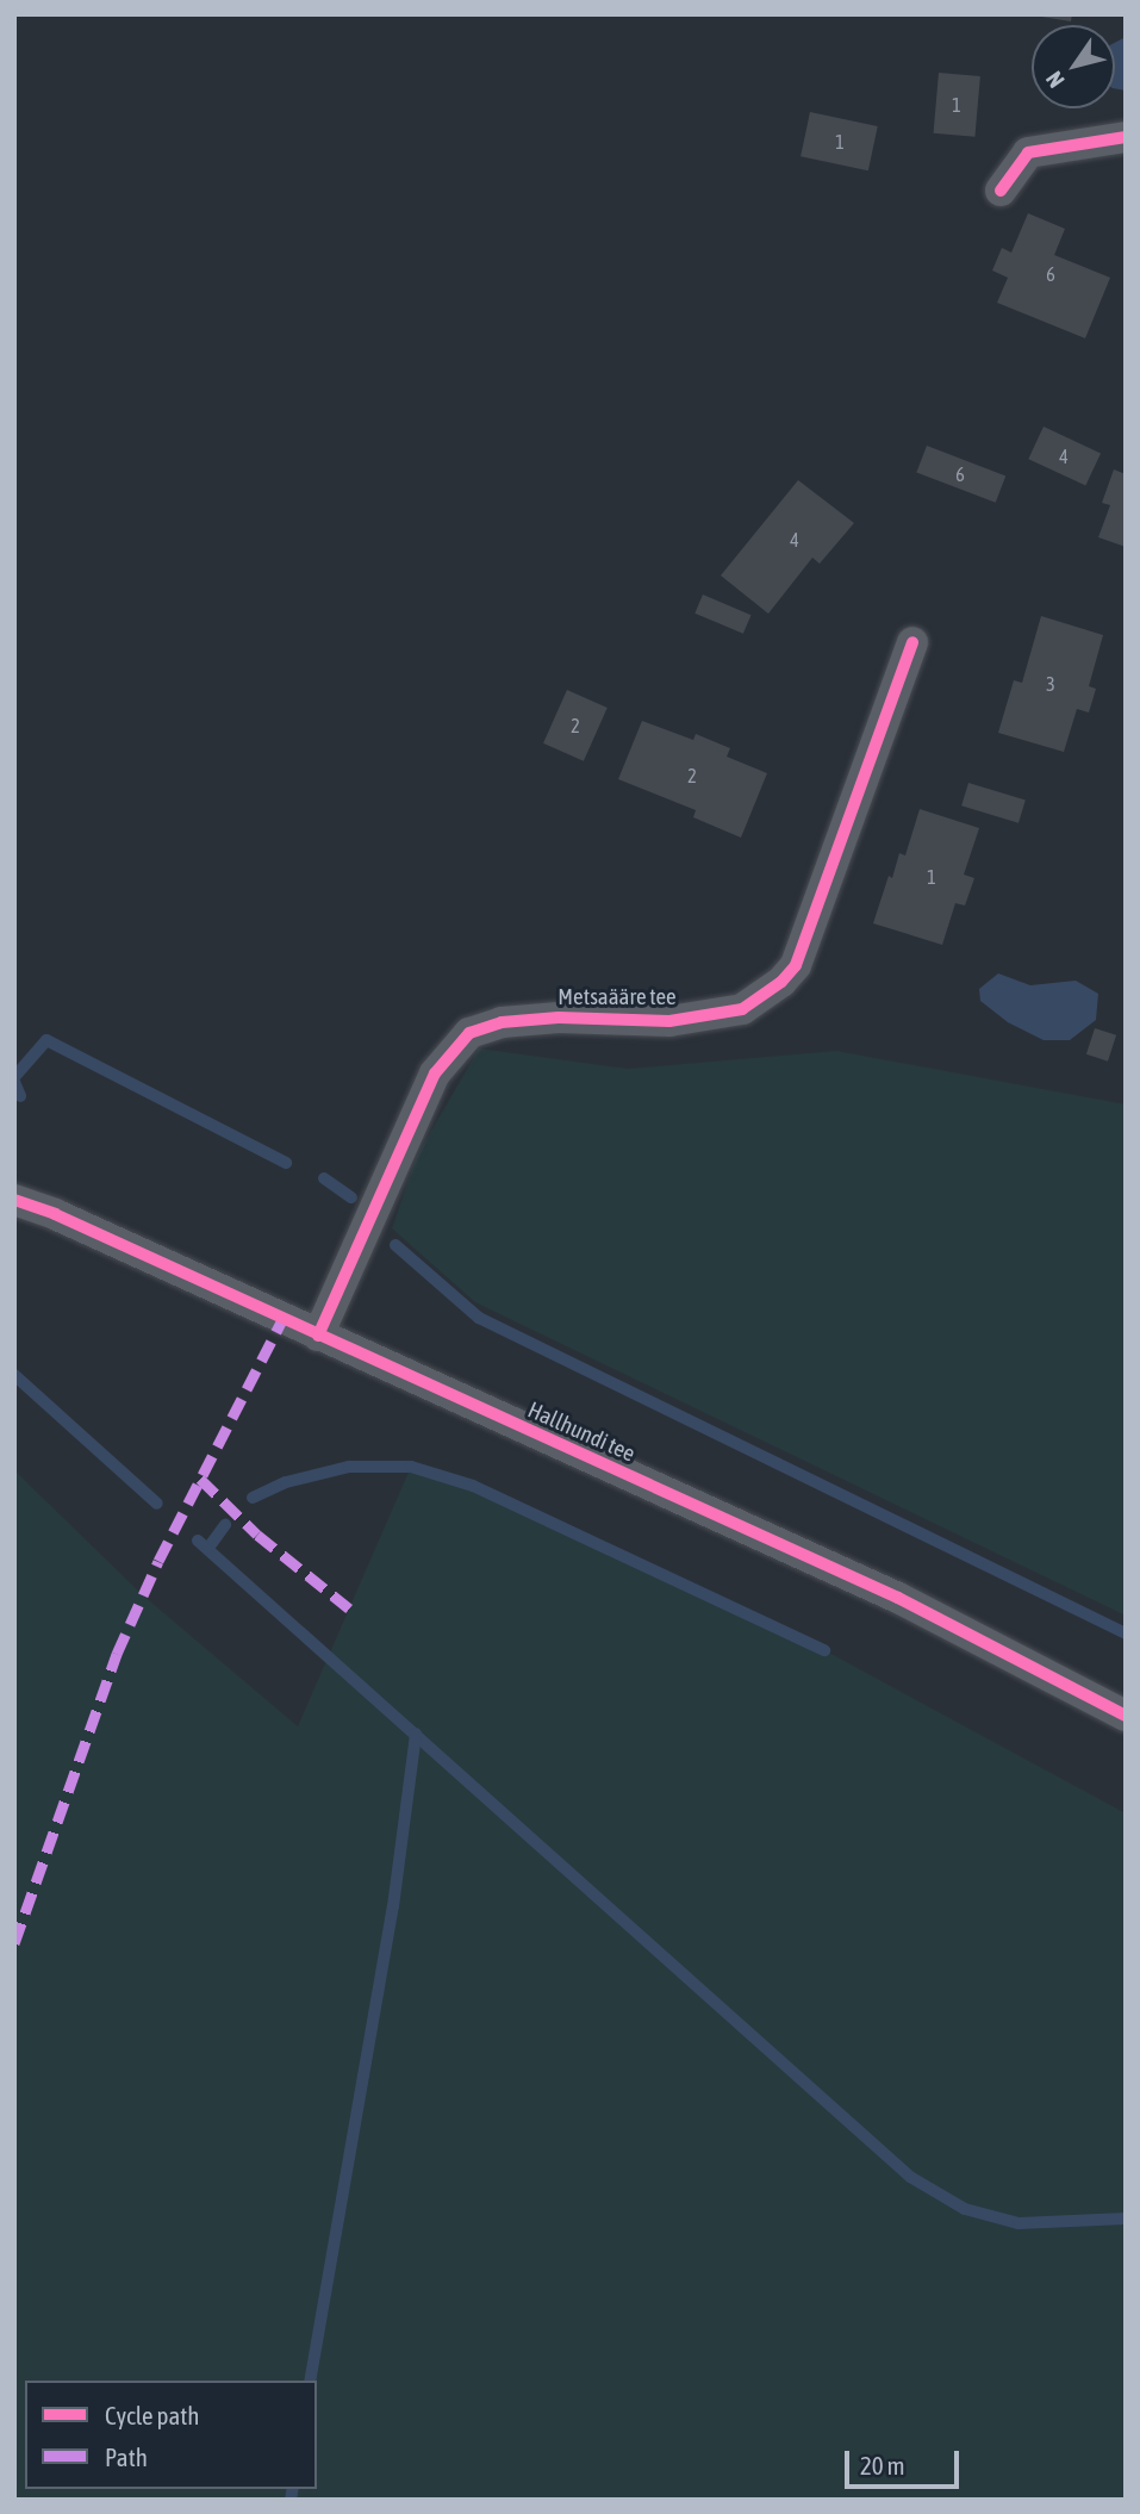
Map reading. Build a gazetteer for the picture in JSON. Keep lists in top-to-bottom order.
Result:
{
  "streets": {
    "street": ["Metsaääre tee", "Hallhundi tee"]
  },
  "crossings": [
    ["Metsaääre tee", "Hallhundi tee"]
  ],
  "house_numbers": [
    "1",
    "1",
    "6",
    "4",
    "6",
    "4",
    "3",
    "2",
    "2",
    "1"
  ],
  "legend": ["Cycle path", "Path"],
  "scale_bar": "20 m",
  "north": "bottom left"
}
